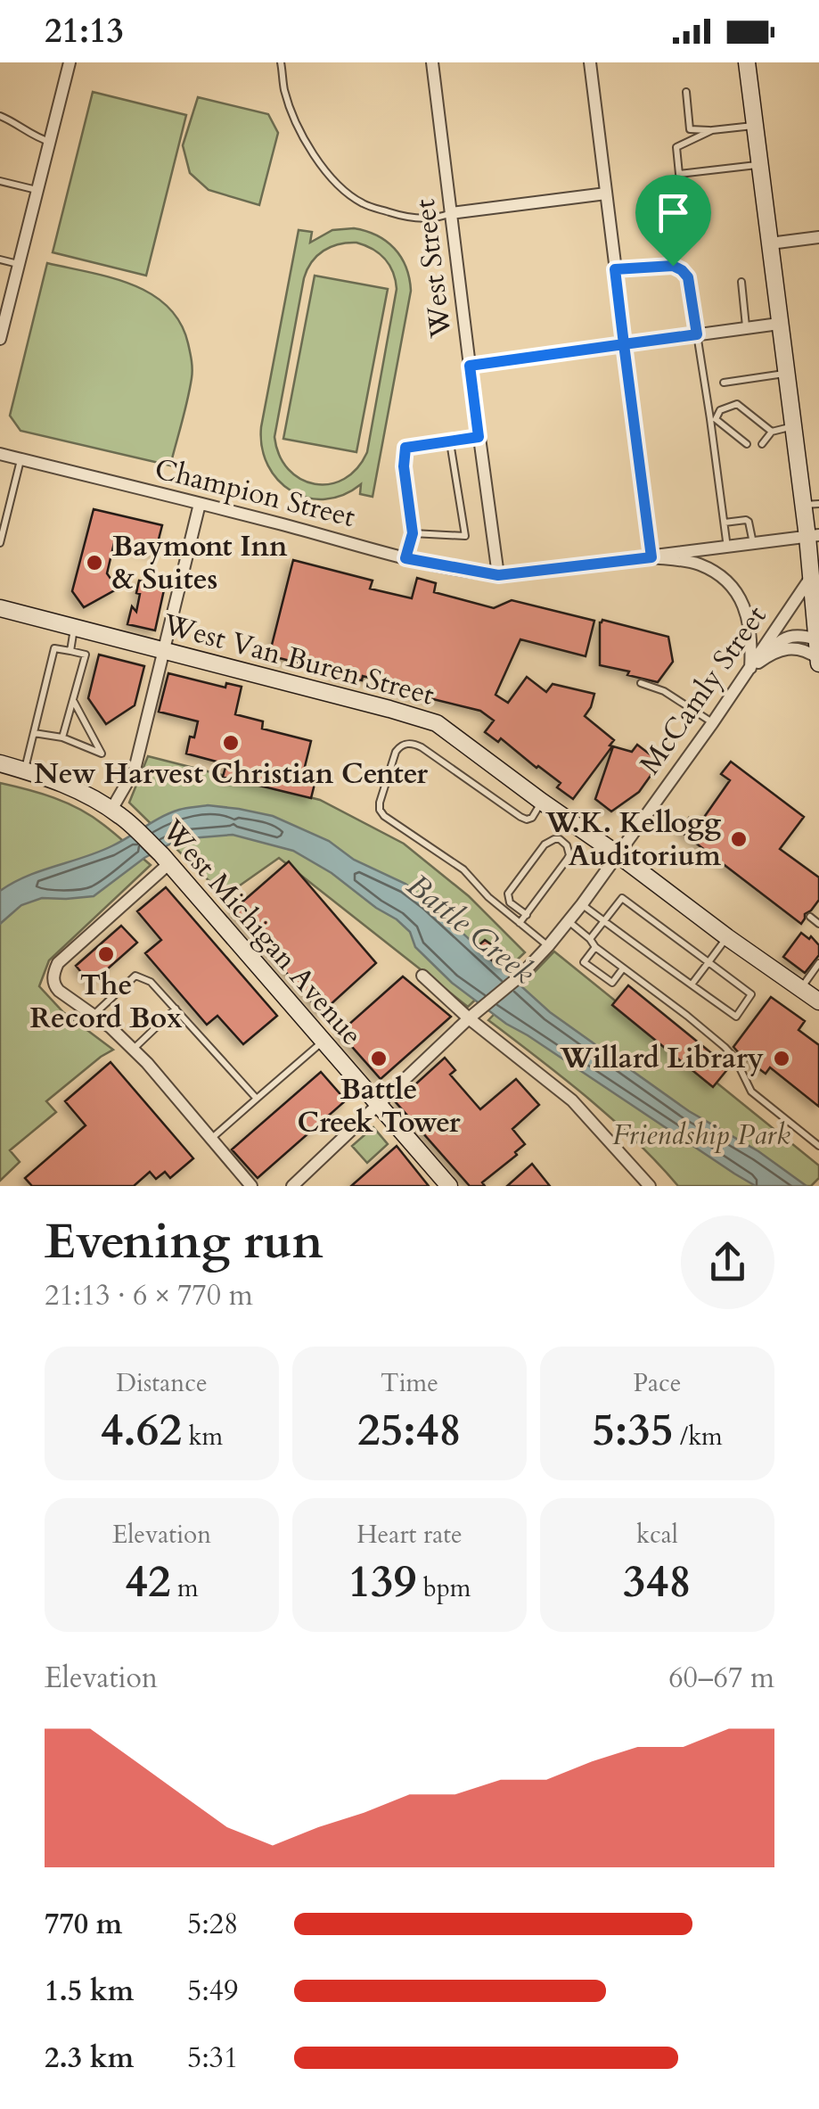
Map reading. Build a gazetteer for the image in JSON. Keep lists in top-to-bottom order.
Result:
{
  "streets": {
    "street": [
      "West Street",
      "Champion Street",
      "West Van Buren Street",
      "McCamly Street",
      "West Michigan Avenue"
    ]
  },
  "crossings": [
    ["West Street", "Champion Street"],
    ["West Van Buren Street", "McCamly Street"],
    ["McCamly Street", "West Michigan Avenue"]
  ],
  "water": ["Battle Creek"],
  "parks": ["Friendship Park"],
  "places": [
    "Baymont Inn & Suites",
    "New Harvest Christian Center",
    "W.K. Kellogg Auditorium",
    "The Record Box",
    "Battle Creek Tower",
    "Willard Library"
  ],
  "page": {
    "status": "21:13",
    "heading": ["Evening run", "21:13 · 6 × 770 m"],
    "stats": [
      ["Distance", "4.62 km"],
      ["Time", "25:48"],
      ["Pace", "5:35 /km"],
      ["Elevation", "42 m"],
      ["Heart rate", "139 bpm"],
      ["kcal", "348"]
    ],
    "chart": ["Elevation", "60–67 m"],
    "list": [
      {
        "name": "770 m",
        "note": "5:28"
      },
      {
        "name": "1.5 km",
        "note": "5:49"
      },
      {
        "name": "2.3 km",
        "note": "5:31"
      }
    ]
  }
}
